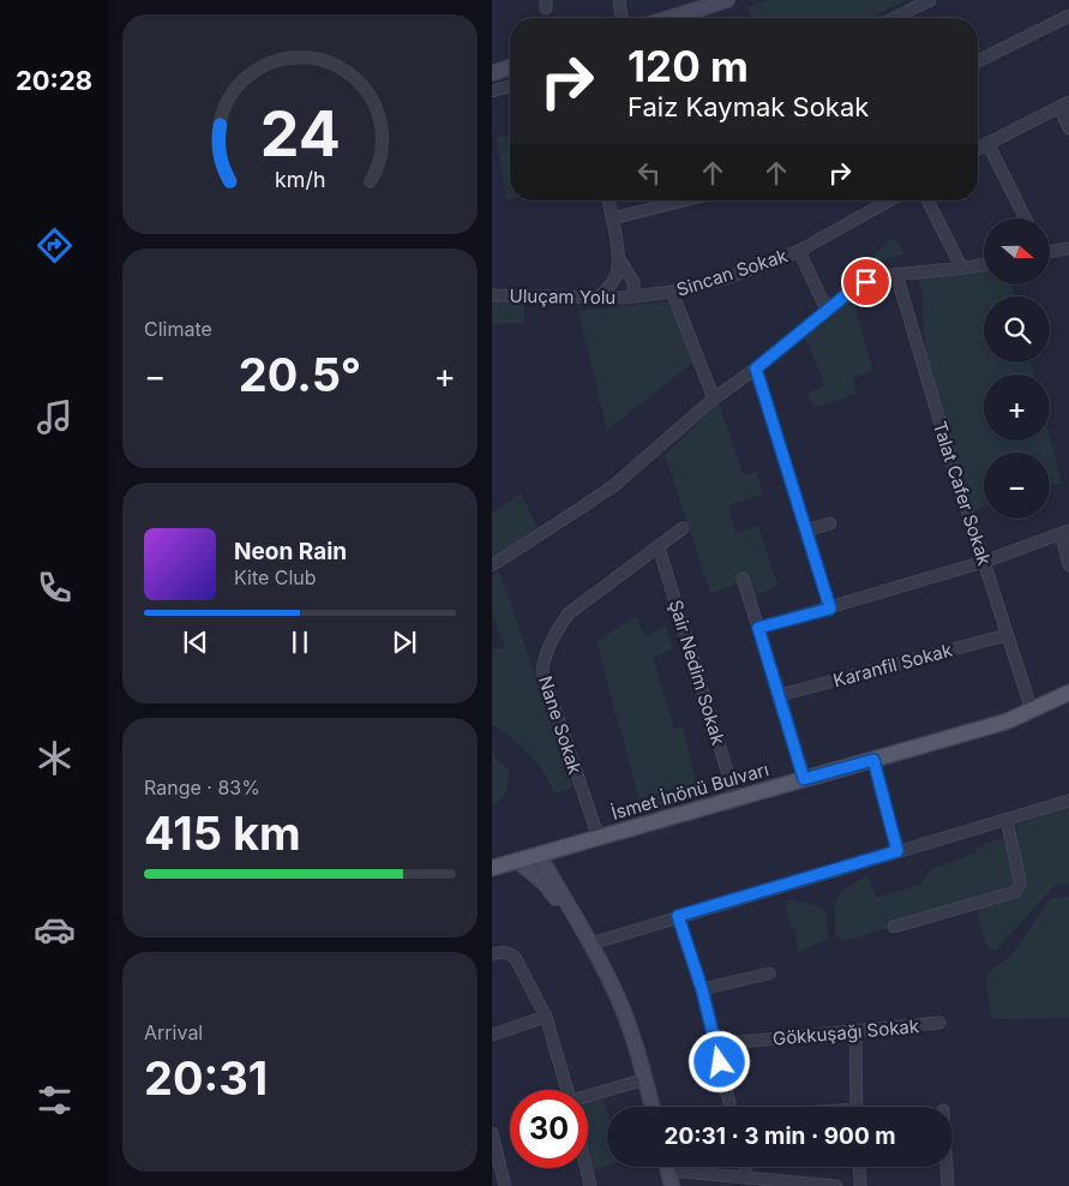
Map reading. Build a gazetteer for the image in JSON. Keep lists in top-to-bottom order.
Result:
{
  "streets": {
    "main road": ["İsmet İnönü Bulvarı"],
    "street": [
      "Sincan Sokak",
      "Uluçam Yolu",
      "Talat Cafer Sokak",
      "Karanfil Sokak",
      "Şair Nedim Sokak",
      "Nane Sokak",
      "Gökkuşağı Sokak"
    ]
  },
  "crossings": [
    ["Sincan Sokak", "Uluçam Yolu"],
    ["Talat Cafer Sokak", "Karanfil Sokak"],
    ["Talat Cafer Sokak", "İsmet İnönü Bulvarı"],
    ["Şair Nedim Sokak", "Nane Sokak"],
    ["Şair Nedim Sokak", "İsmet İnönü Bulvarı"],
    ["Nane Sokak", "İsmet İnönü Bulvarı"]
  ],
  "north": "right",
  "page": {
    "tabs": "20:28",
    "turn": ["120 m", "Faiz Kaymak Sokak"],
    "map_buttons": ["+", "−"],
    "tile": [
      "Climate",
      ["Range · 83%", "415 km"],
      ["Arrival", "20:31"]
    ],
    "heat": ["−", "20.5°", "+"],
    "song": ["Neon Rain", "Kite Club"],
    "limit": "30",
    "trip": "20:31 · 3 min · 900 m",
    "gauge": ["24", "km/h"]
  }
}
